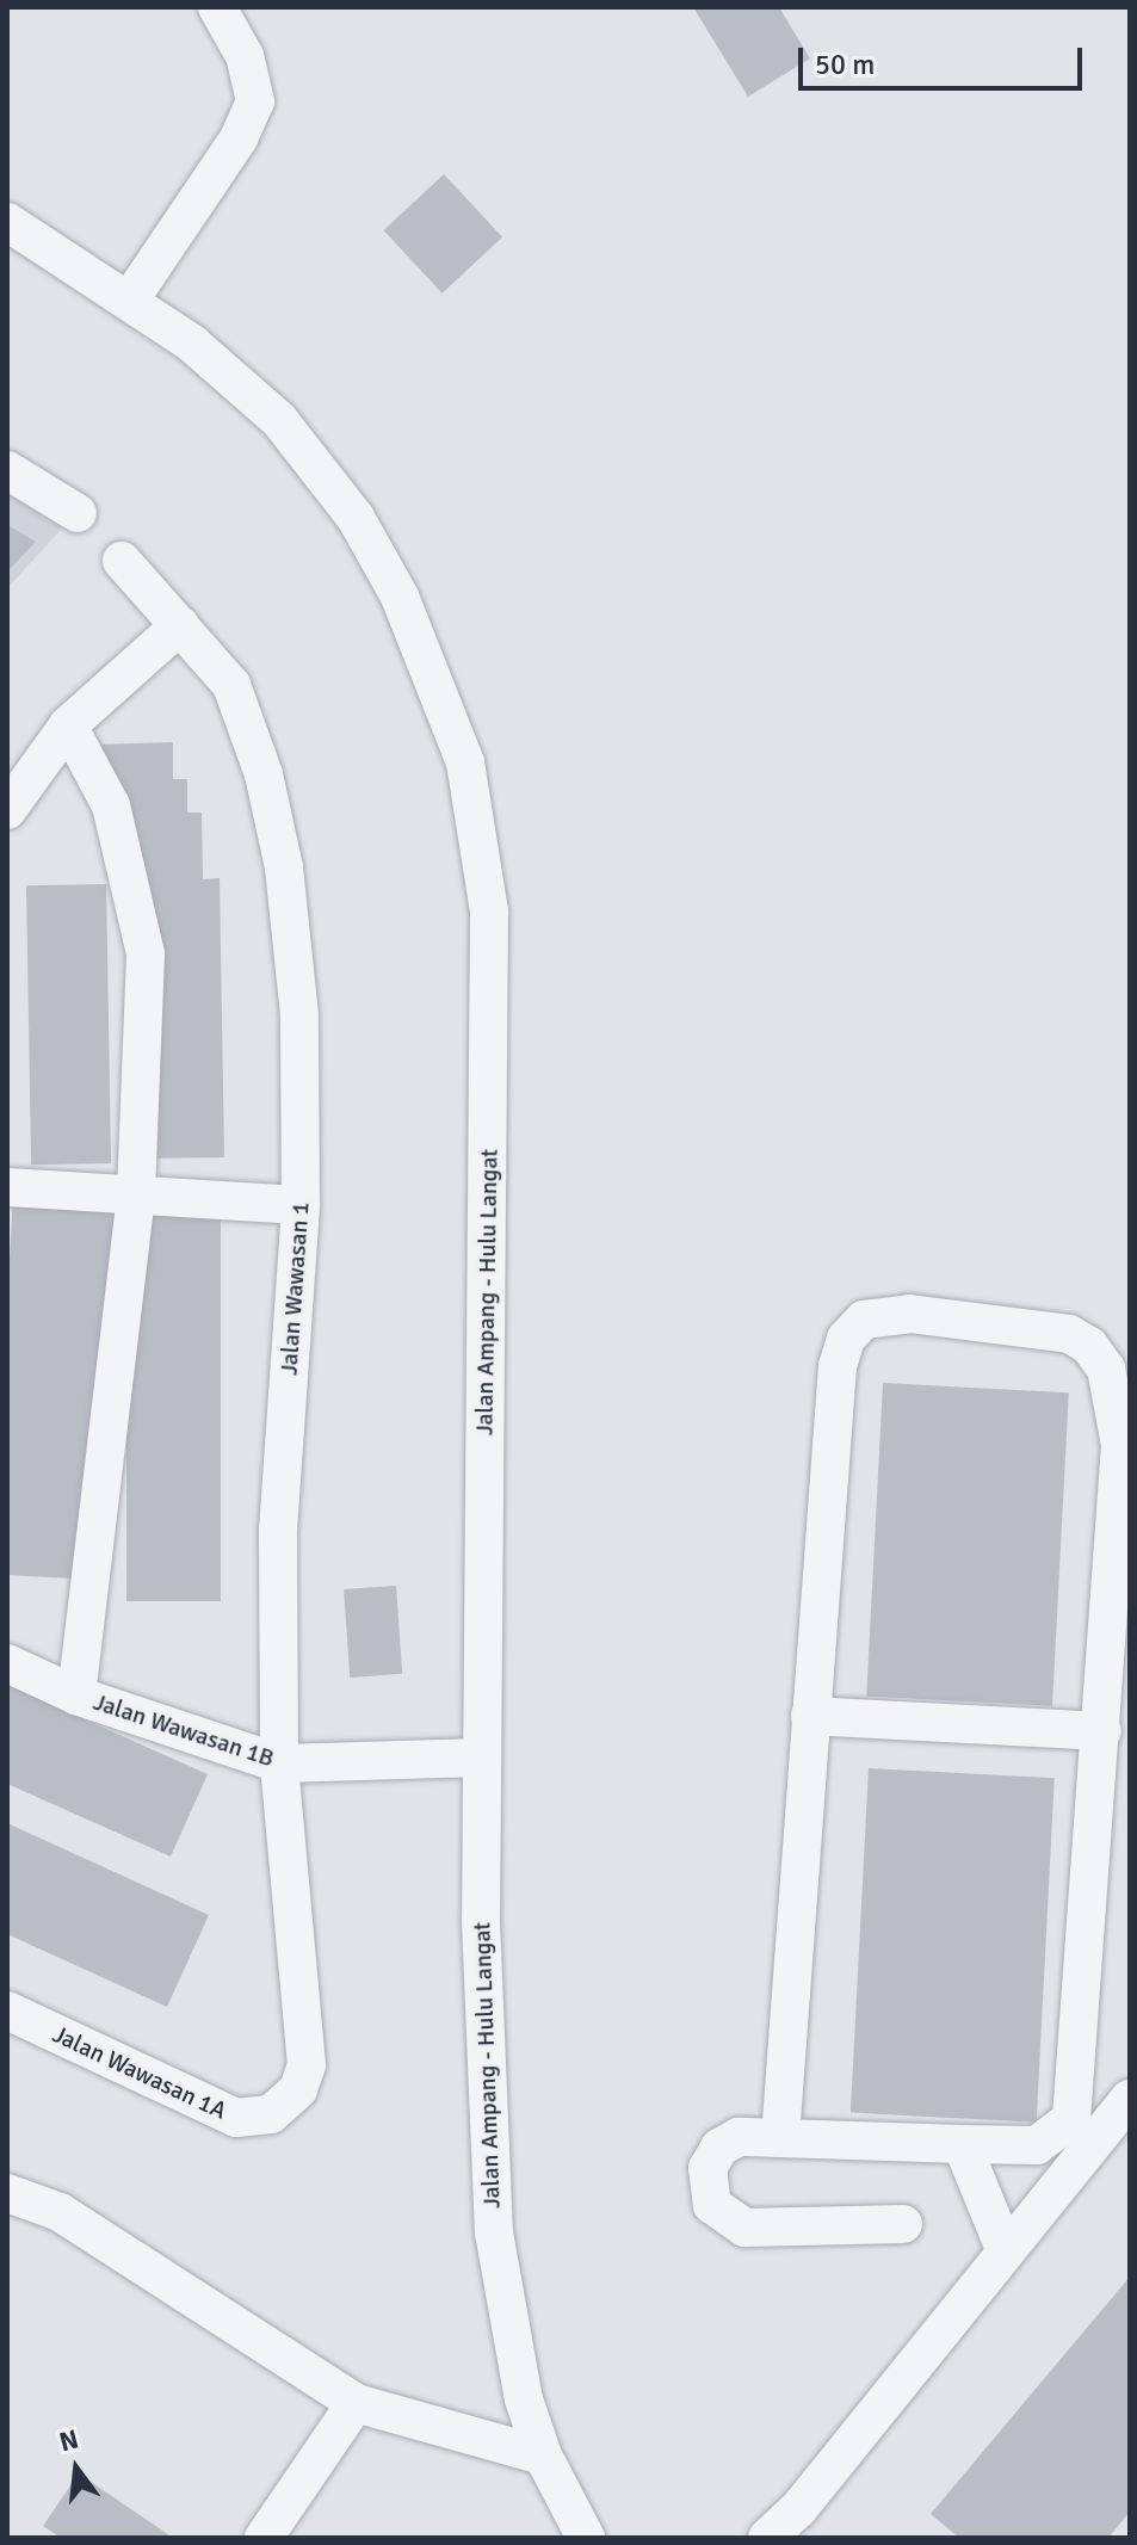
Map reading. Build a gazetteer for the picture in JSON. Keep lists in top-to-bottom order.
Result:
{
  "streets": {
    "street": [
      "Jalan Wawasan 1",
      "Jalan Ampang - Hulu Langat",
      "Jalan Wawasan 1B",
      "Jalan Wawasan 1A"
    ]
  },
  "crossings": [
    ["Jalan Wawasan 1", "Jalan Wawasan 1B"],
    ["Jalan Wawasan 1", "Jalan Wawasan 1A"],
    ["Jalan Ampang - Hulu Langat", "Jalan Wawasan 1B"]
  ],
  "scale_bar": "50 m",
  "north": "top"
}
